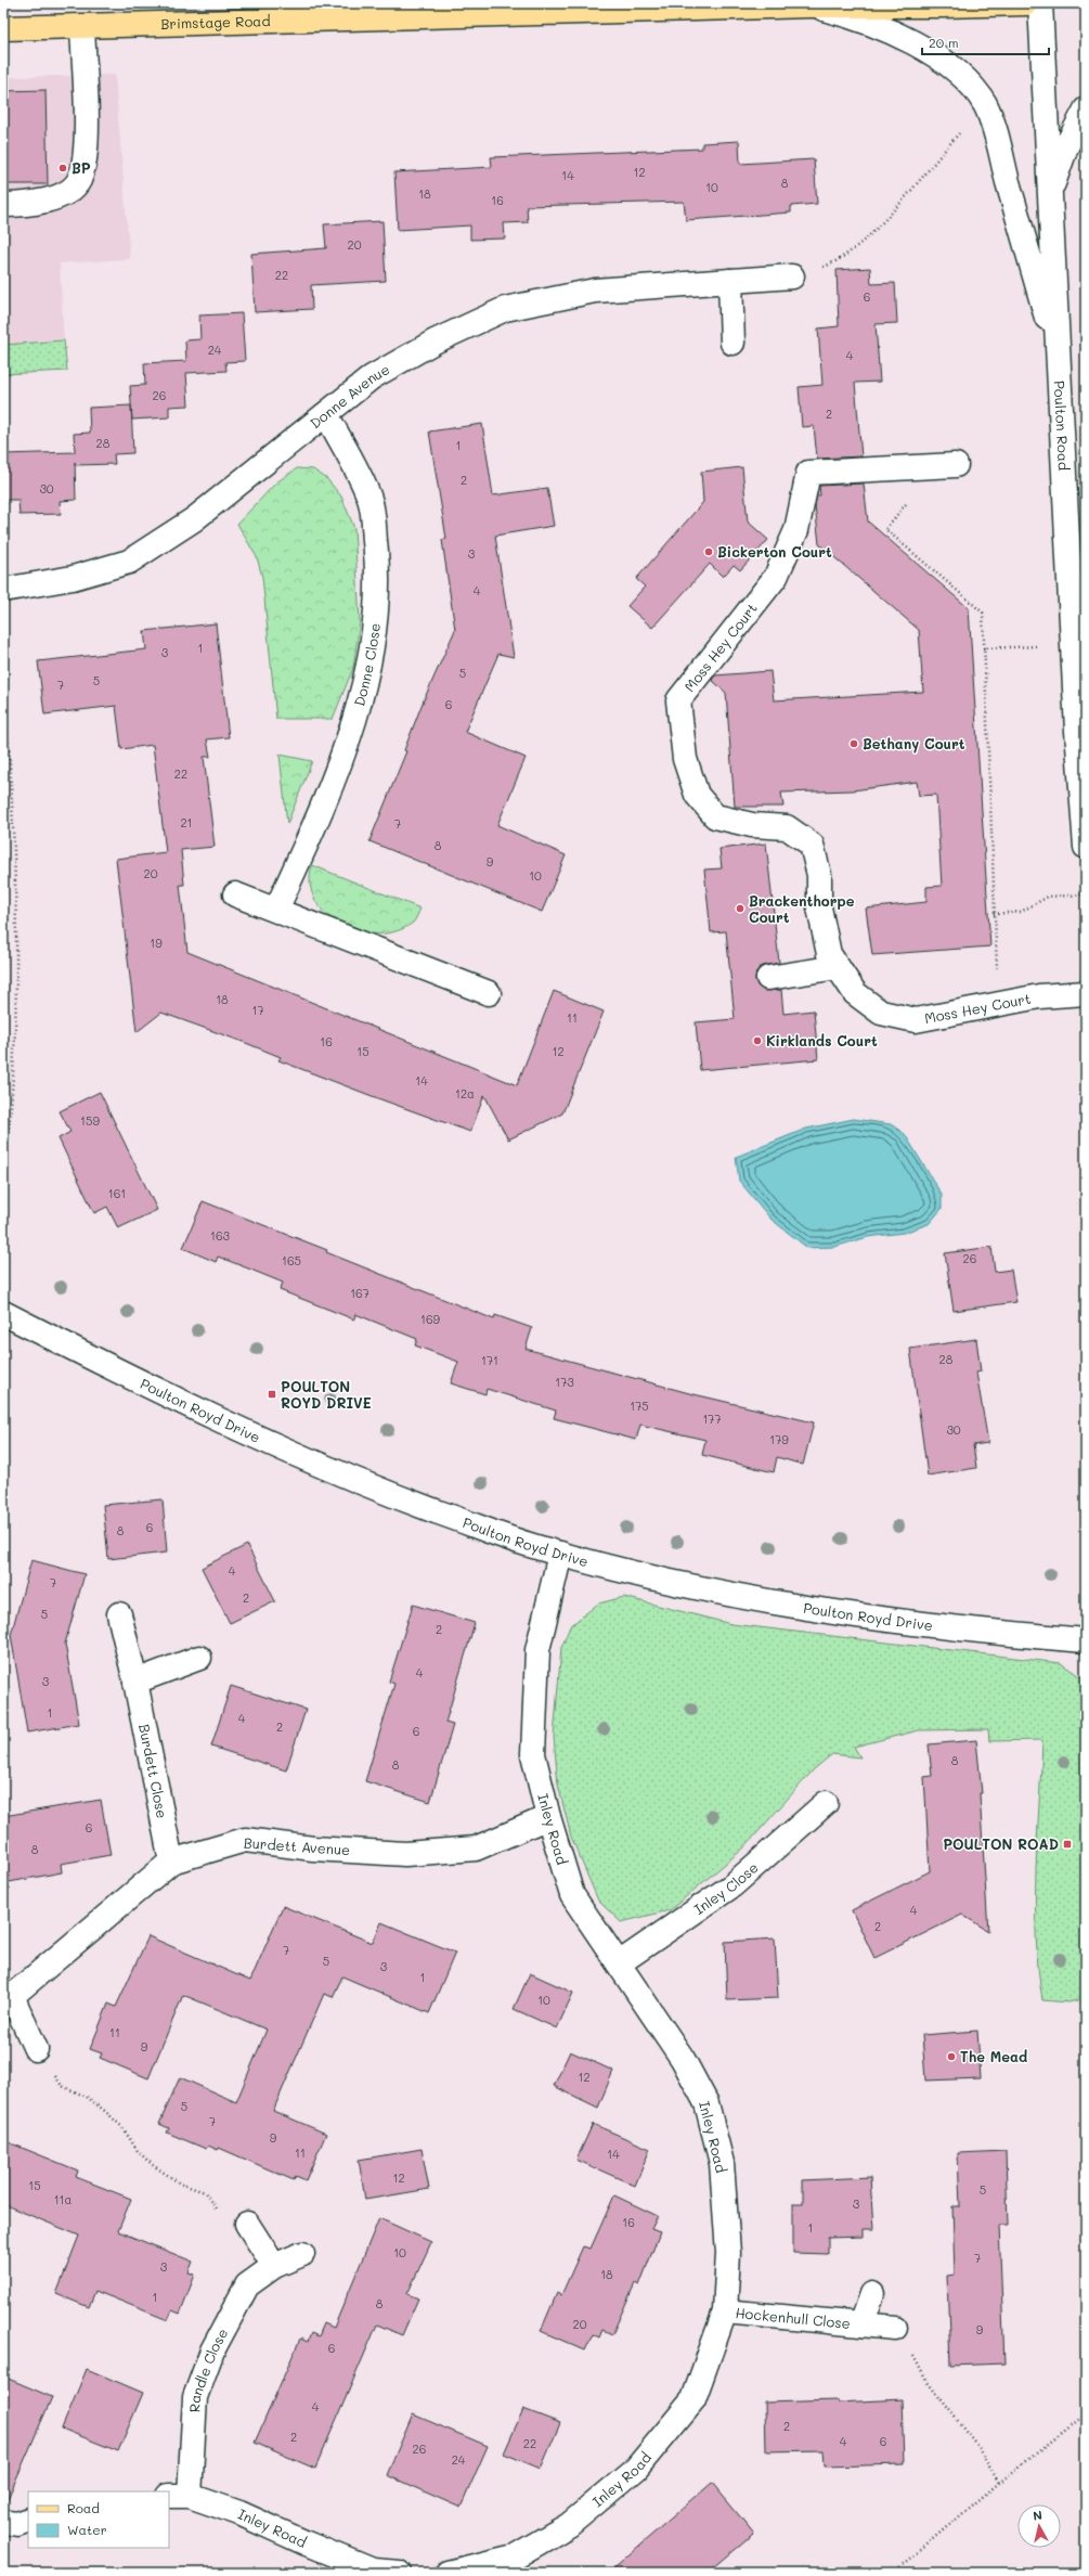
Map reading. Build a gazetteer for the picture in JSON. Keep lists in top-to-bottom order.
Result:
{
  "streets": {
    "main road": ["Brimstage Road"],
    "street": [
      "Donne Avenue",
      "Poulton Road",
      "Moss Hey Court",
      "Donne Close",
      "Poulton Royd Drive",
      "Burdett Close",
      "Inley Road",
      "Burdett Avenue",
      "Inley Close",
      "Hockenhull Close",
      "Randle Close"
    ]
  },
  "crossings": [
    ["Donne Avenue", "Donne Close"],
    ["Poulton Royd Drive", "Inley Road"],
    ["Burdett Close", "Burdett Avenue"],
    ["Inley Road", "Burdett Avenue"],
    ["Inley Road", "Inley Close"],
    ["Inley Road", "Hockenhull Close"],
    ["Inley Road", "Randle Close"]
  ],
  "places": {
    "other": [
      "BP",
      "Bickerton Court",
      "Bethany Court",
      "Brackenthorpe Court",
      "Kirklands Court",
      "The Mead"
    ],
    "transit": ["POULTON ROYD DRIVE", "POULTON ROAD"]
  },
  "house_numbers": [
    "12",
    "14",
    "8",
    "10",
    "18",
    "16",
    "20",
    "22",
    "6",
    "24",
    "4",
    "26",
    "2",
    "28",
    "1",
    "2",
    "30",
    "3",
    "4",
    "1",
    "3",
    "5",
    "5",
    "7",
    "6",
    "22",
    "21",
    "7",
    "8",
    "9",
    "20",
    "10",
    "19",
    "18",
    "17",
    "11",
    "16",
    "15",
    "12",
    "14",
    "12a",
    "159",
    "161",
    "163",
    "26",
    "165",
    "167",
    "169",
    "28",
    "171",
    "173",
    "175",
    "177",
    "30",
    "179",
    "6",
    "8",
    "4",
    "7",
    "2",
    "5",
    "2",
    "4",
    "3",
    "1",
    "4",
    "2",
    "6",
    "8",
    "8",
    "6",
    "8",
    "4",
    "2",
    "7",
    "5",
    "3",
    "1",
    "10",
    "11",
    "9",
    "12",
    "5",
    "7",
    "9",
    "11",
    "14",
    "12",
    "15",
    "5",
    "11a",
    "3",
    "16",
    "1",
    "10",
    "7",
    "3",
    "18",
    "1",
    "8",
    "20",
    "9",
    "6",
    "4",
    "2",
    "2",
    "4",
    "6",
    "22",
    "26",
    "24"
  ],
  "legend": ["Road", "Water"],
  "scale_bar": "20 m",
  "north": "top"
}
